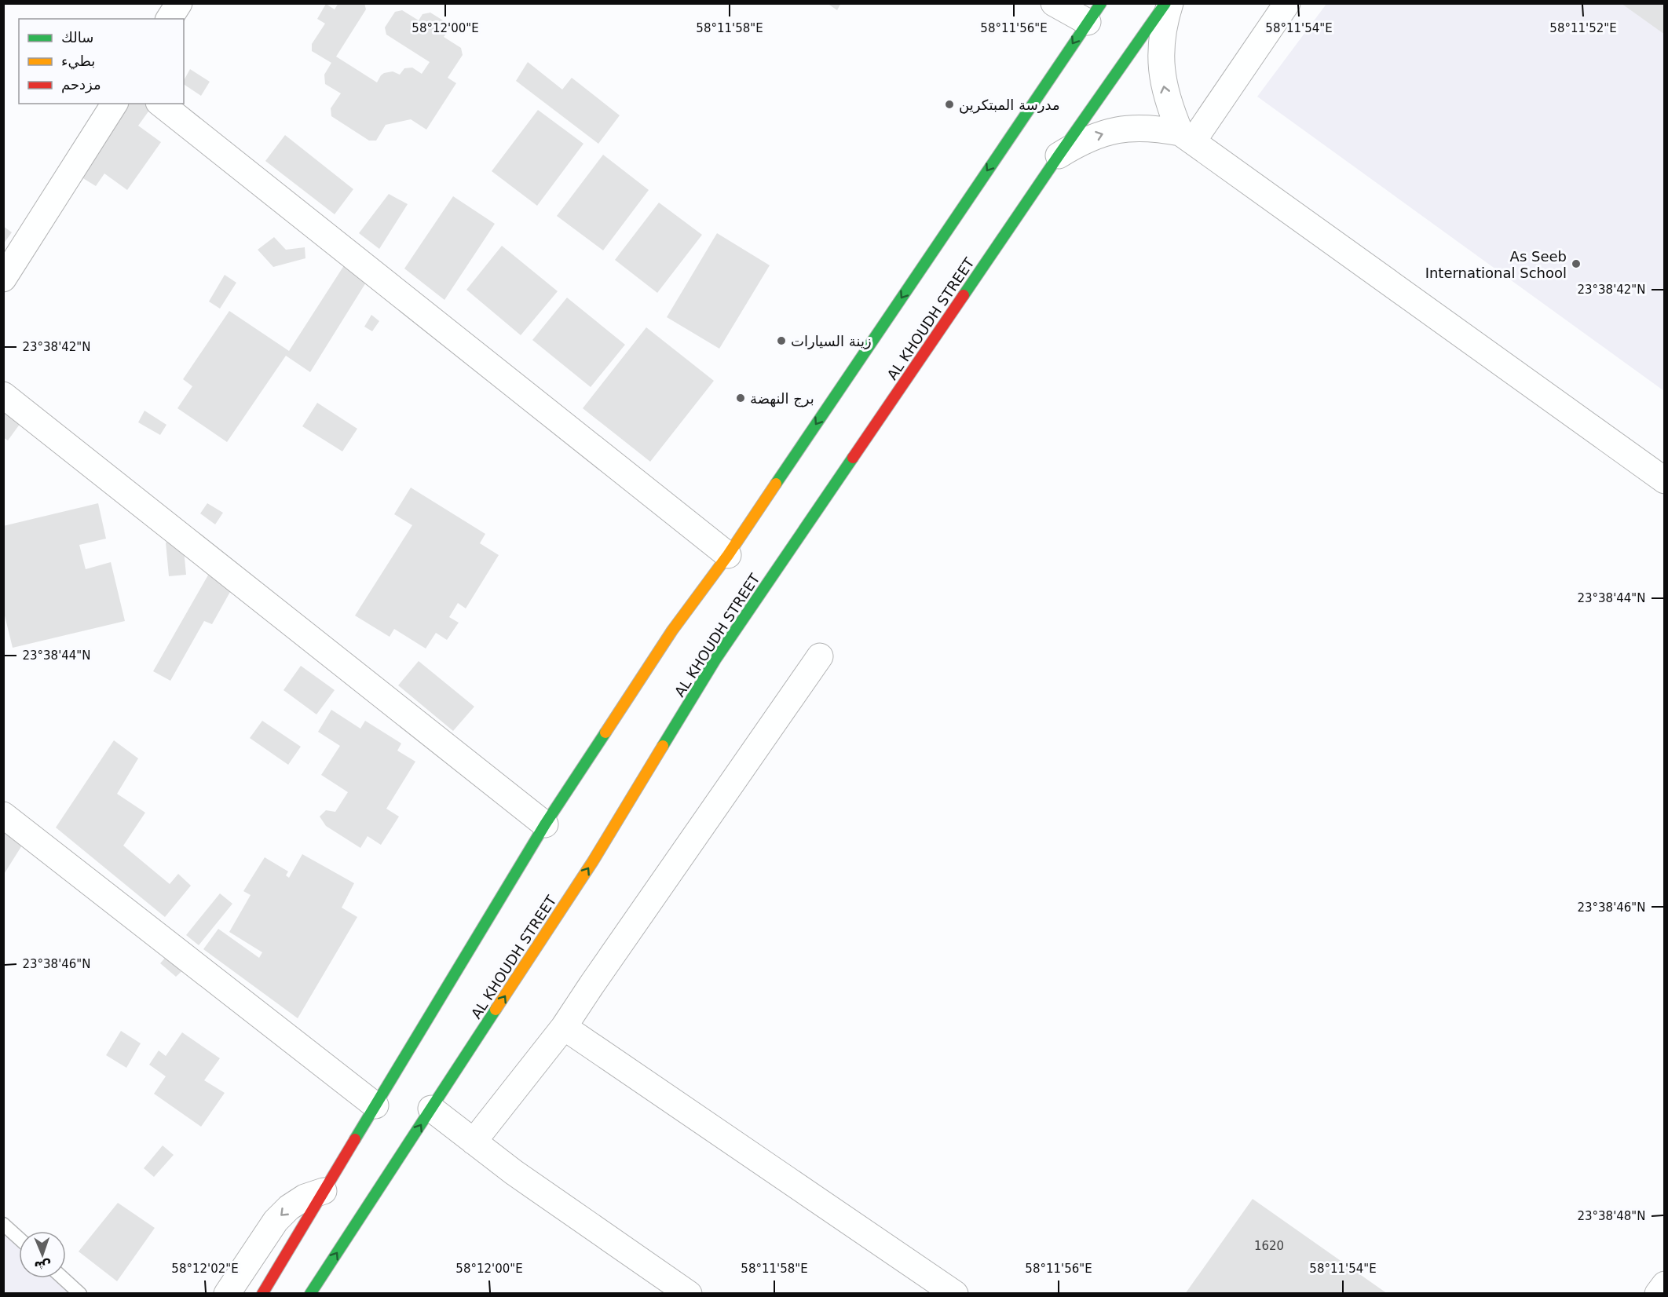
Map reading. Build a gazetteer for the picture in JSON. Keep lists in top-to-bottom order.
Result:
{
  "streets": {
    "main road": ["AL KHOUDH STREET"]
  },
  "places": [
    "مدرسة المبتكرين",
    "As Seeb International School",
    "زينة السيارات",
    "برج النهضة"
  ],
  "house_numbers": ["1620"],
  "legend": ["سالك", "بطيء", "مزدحم"],
  "north": "bottom",
  "coordinates": [
    "58°12'00\"E",
    "58°11'58\"E",
    "58°11'56\"E",
    "58°11'54\"E",
    "58°11'52\"E",
    "23°38'42\"N",
    "23°38'44\"N",
    "23°38'46\"N",
    "23°38'48\"N",
    "58°12'02\"E"
  ]
}
